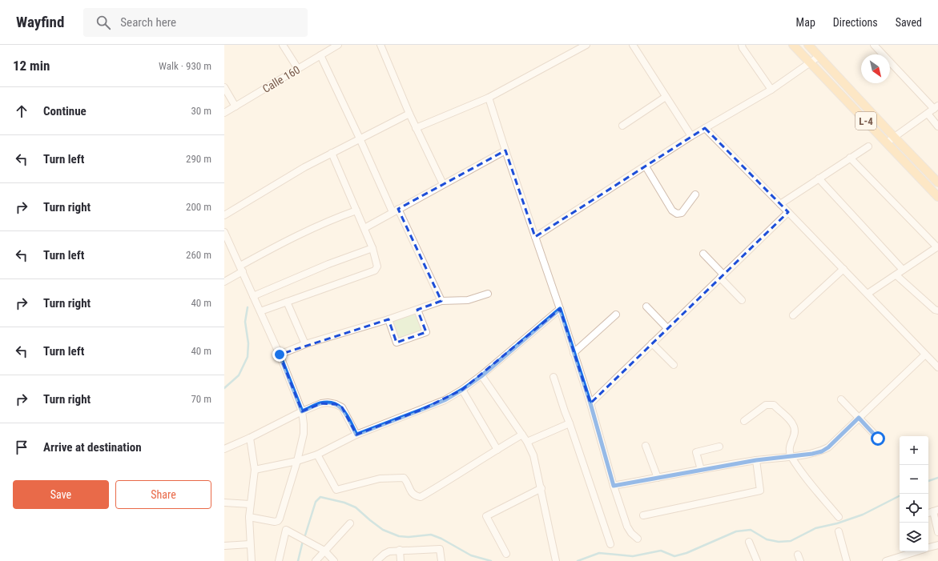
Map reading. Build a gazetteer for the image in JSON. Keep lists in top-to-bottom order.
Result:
{
  "streets": {
    "main road": ["L-4"],
    "street": ["Calle 160"]
  },
  "north": "bottom right",
  "page": {
    "header": "Wayfind",
    "search": "Search here",
    "nav": ["Map", "Directions", "Saved"],
    "heading": ["12 min", "Walk · 930 m"],
    "list": [
      ["Continue", "30 m"],
      ["Turn left", "290 m"],
      ["Turn right", "200 m"],
      ["Turn left", "260 m"],
      ["Turn right", "40 m"],
      ["Turn left", "40 m"],
      ["Turn right", "70 m"],
      "Arrive at destination"
    ],
    "map_buttons": ["+", "−"],
    "buttons": ["Save", "Share"]
  }
}
